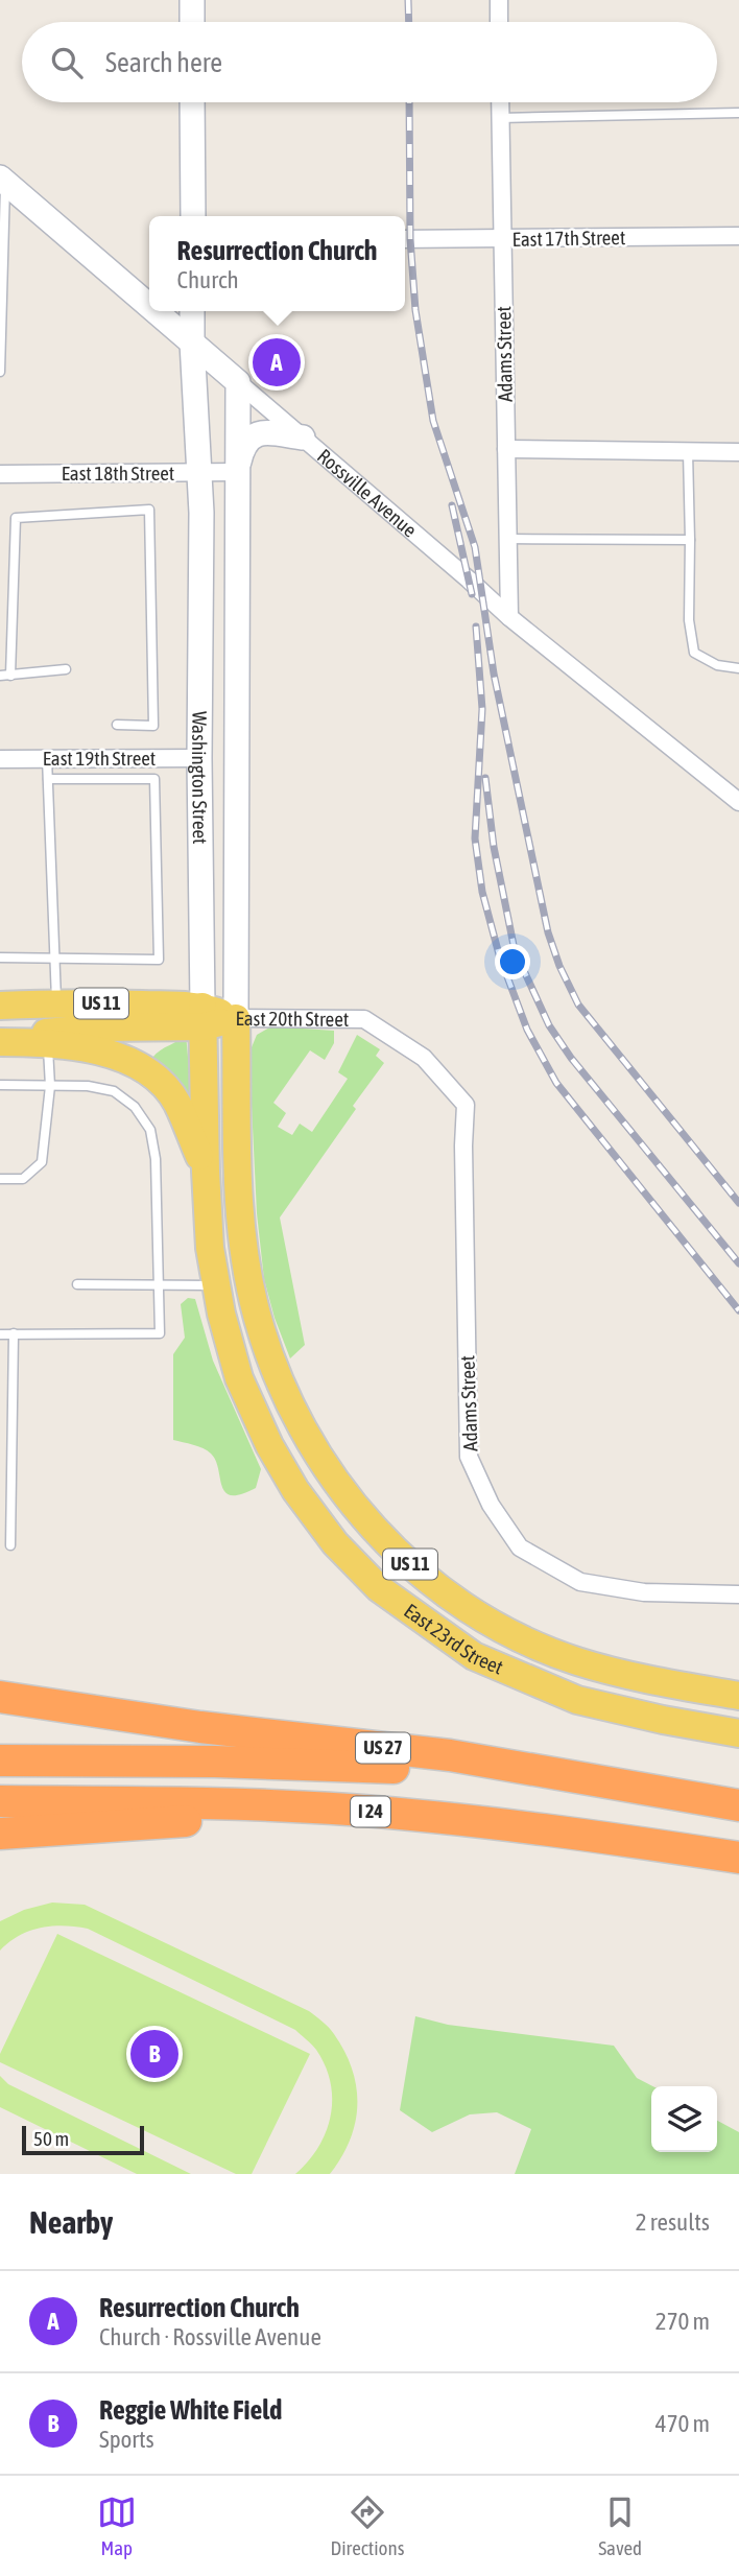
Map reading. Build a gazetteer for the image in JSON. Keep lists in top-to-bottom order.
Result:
{
  "streets": {
    "highway": ["US 27", "I 24"],
    "main road": [
      "Washington Street",
      "US 11",
      "East 20th Street",
      "East 23rd Street"
    ],
    "street": [
      "East 17th Street",
      "Adams Street",
      "East 18th Street",
      "Rossville Avenue",
      "East 19th Street"
    ]
  },
  "crossings": [
    ["East 17th Street", "Adams Street"],
    ["Adams Street", "Rossville Avenue"],
    ["Adams Street", "East 20th Street"],
    ["East 18th Street", "Washington Street"],
    ["Rossville Avenue", "Washington Street"],
    ["East 19th Street", "Washington Street"],
    ["Washington Street", "US 11"],
    ["Washington Street", "East 20th Street"],
    ["Washington Street", "East 23rd Street"],
    ["US 27", "I 24"]
  ],
  "scale_bar": "50 m",
  "page": {
    "search": "Search here",
    "popup": ["Resurrection Church", "Church"],
    "pins": ["A", "B"],
    "scale": "50 m",
    "heading": ["Nearby", "2 results"],
    "list": [
      {
        "mark": "A",
        "name": "Resurrection Church",
        "note": "Church · Rossville Avenue",
        "value": "270 m"
      },
      {
        "mark": "B",
        "name": "Reggie White Field",
        "note": "Sports",
        "value": "470 m"
      }
    ],
    "nav": ["Map", "Directions", "Saved"]
  }
}
